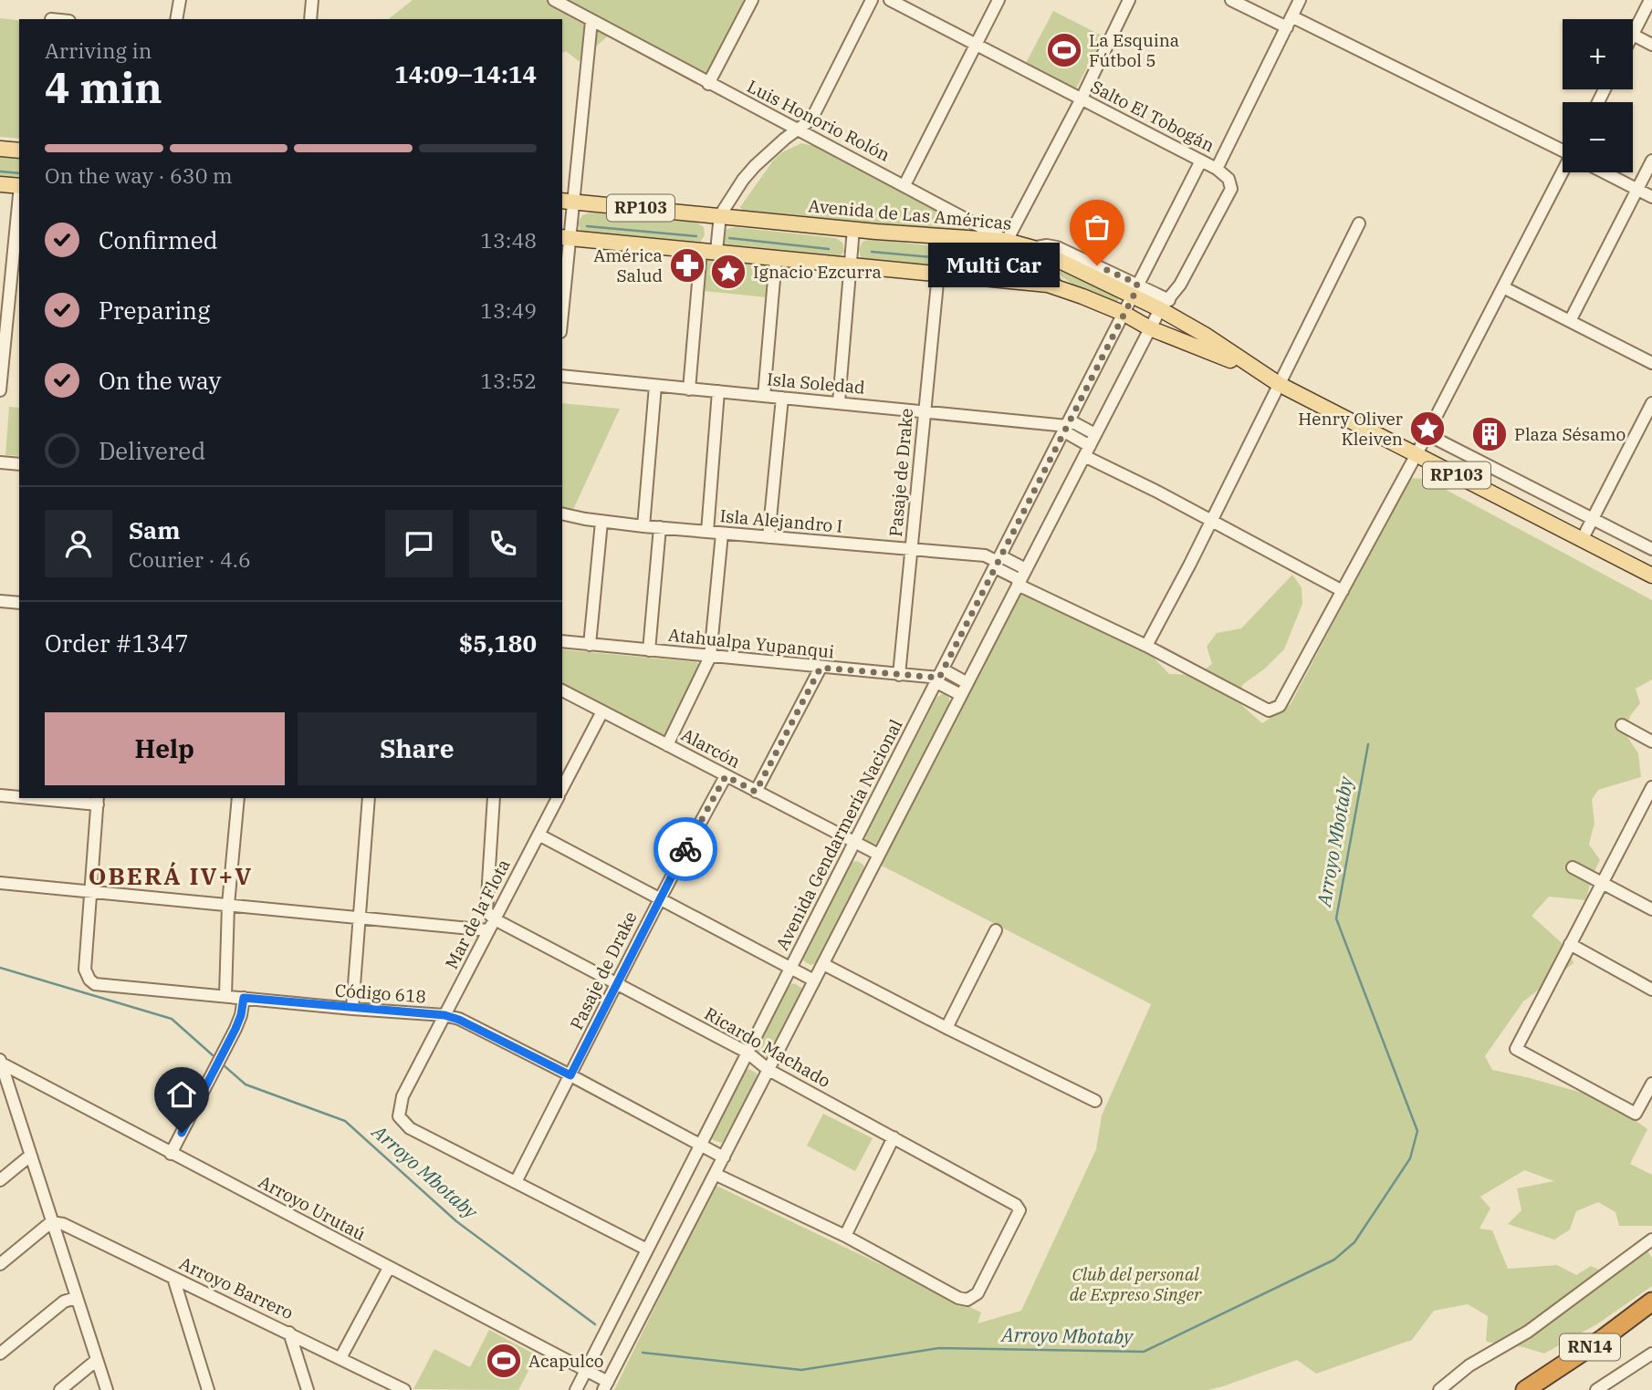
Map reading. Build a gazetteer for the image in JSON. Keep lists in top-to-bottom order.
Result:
{
  "streets": {
    "highway": ["RN14"],
    "main road": ["RP103", "Avenida de Las Américas"],
    "street": [
      "Salto El Tobogán",
      "Luis Honorio Rolón",
      "Isla Soledad",
      "Pasaje de Drake",
      "Isla Alejandro I",
      "Atahualpa Yupanqui",
      "Alarcón",
      "Avenida Gendarmería Nacional",
      "Mar de la Flota",
      "Código 618",
      "Ricardo Machado",
      "Arroyo Urutaú",
      "Arroyo Barrero"
    ]
  },
  "crossings": [
    ["Salto El Tobogán", "Avenida de Las Américas"],
    ["Salto El Tobogán", "Avenida Gendarmería Nacional"],
    ["Luis Honorio Rolón", "Avenida de Las Américas"],
    ["Avenida de Las Américas", "Pasaje de Drake"],
    ["Avenida de Las Américas", "Avenida Gendarmería Nacional"],
    ["Isla Soledad", "Pasaje de Drake"],
    ["Isla Soledad", "Avenida Gendarmería Nacional"],
    ["Pasaje de Drake", "Isla Alejandro I"],
    ["Pasaje de Drake", "Atahualpa Yupanqui"],
    ["Pasaje de Drake", "Alarcón"],
    ["Pasaje de Drake", "Mar de la Flota"],
    ["Pasaje de Drake", "Código 618"],
    ["Pasaje de Drake", "Ricardo Machado"],
    ["Isla Alejandro I", "Avenida Gendarmería Nacional"],
    ["Atahualpa Yupanqui", "Avenida Gendarmería Nacional"],
    ["Alarcón", "Avenida Gendarmería Nacional"],
    ["Avenida Gendarmería Nacional", "Código 618"],
    ["Avenida Gendarmería Nacional", "Ricardo Machado"],
    ["Avenida Gendarmería Nacional", "Arroyo Urutaú"],
    ["Mar de la Flota", "Código 618"],
    ["Mar de la Flota", "Ricardo Machado"],
    ["Código 618", "Ricardo Machado"]
  ],
  "districts": ["OBERÁ IV+V"],
  "water": ["Arroyo Mbotaby"],
  "parks": ["Club del personal de Expreso Singer"],
  "places": {
    "sports": ["La Esquina Fútbol 5", "Acapulco"],
    "pharmacy": ["América Salud"],
    "other": ["Multi Car"],
    "place": ["Ignacio Ezcurra", "Henry Oliver Kleiven"],
    "building": ["Plaza Sésamo"]
  },
  "page": {
    "map_buttons": ["+", "−"],
    "heading": ["4 min", "Arriving in", "14:09–14:14"],
    "panel": [
      "Sam",
      "Courier · 4.6",
      "Order #1347",
      "$5,180"
    ],
    "bar": "On the way · 630 m",
    "list": [
      ["Confirmed", "13:48"],
      ["Preparing", "13:49"],
      ["On the way", "13:52"],
      "Delivered"
    ],
    "bubble": "Multi Car",
    "buttons": ["Help", "Share"]
  }
}
